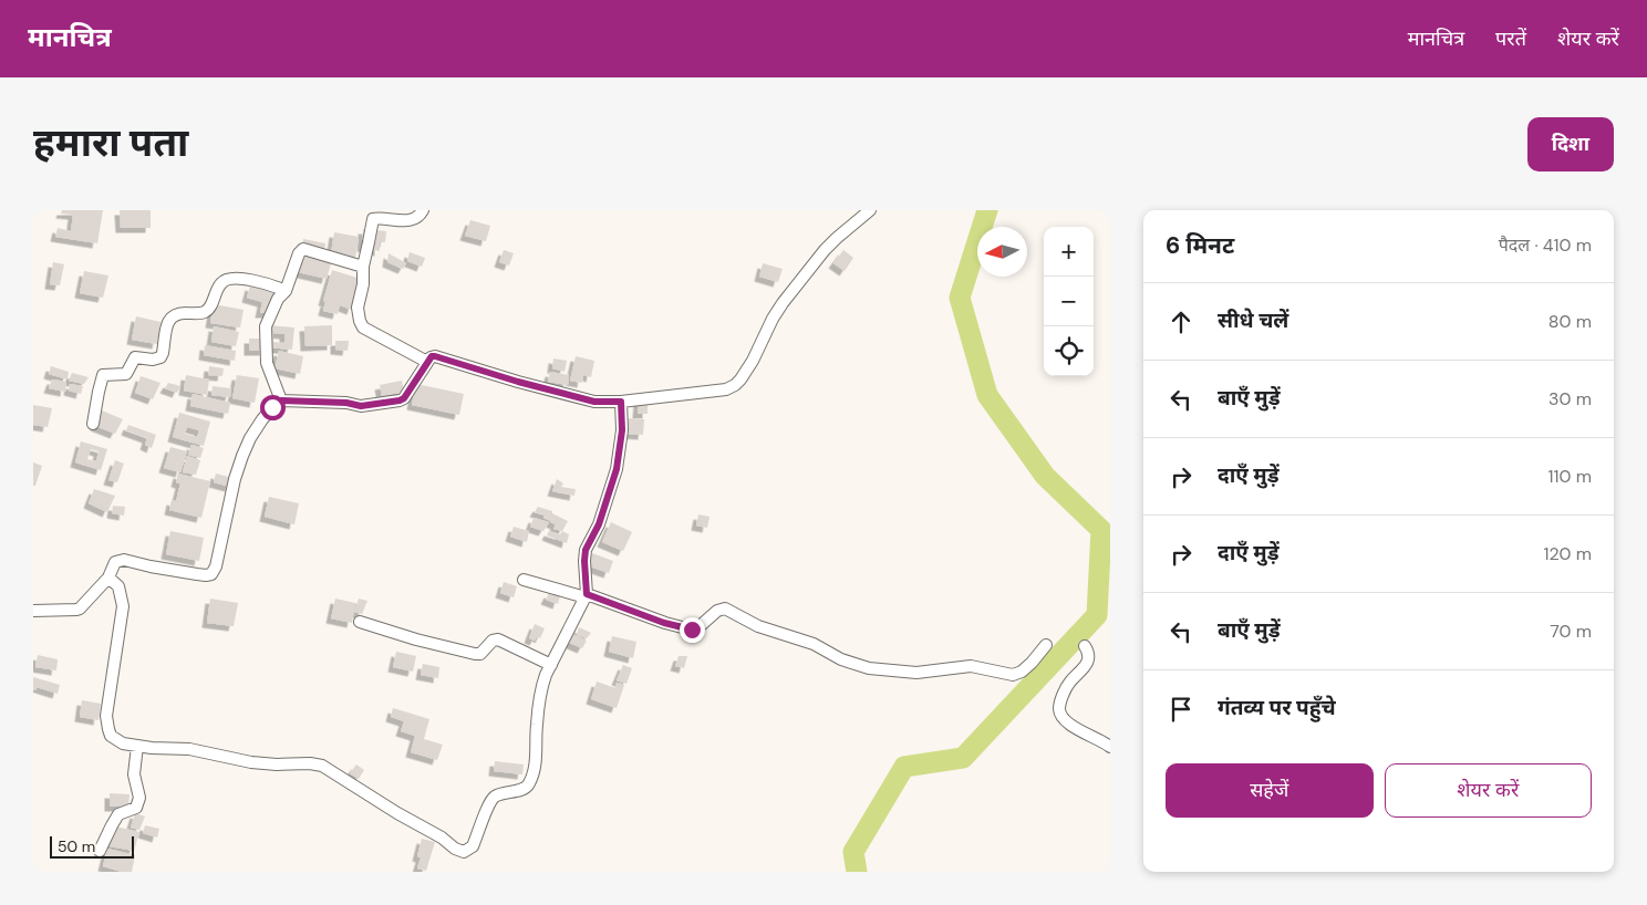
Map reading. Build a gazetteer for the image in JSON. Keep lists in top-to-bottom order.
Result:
{
  "scale_bar": "50 m",
  "north": "left",
  "page": {
    "header": "मानचित्र",
    "nav": ["मानचित्र", "परतें", "शेयर करें"],
    "title": "हमारा पता",
    "buttons": [
      "दिशा",
      ["सहेजें", "शेयर करें"]
    ],
    "heading": ["6 मिनट", "पैदल · 410 m"],
    "map_buttons": ["+", "−"],
    "list": [
      ["सीधे चलें", "80 m"],
      ["बाएँ मुड़ें", "30 m"],
      ["दाएँ मुड़ें", "110 m"],
      ["दाएँ मुड़ें", "120 m"],
      ["बाएँ मुड़ें", "70 m"],
      "गंतव्य पर पहुँचे"
    ],
    "scale": "50 m"
  }
}
